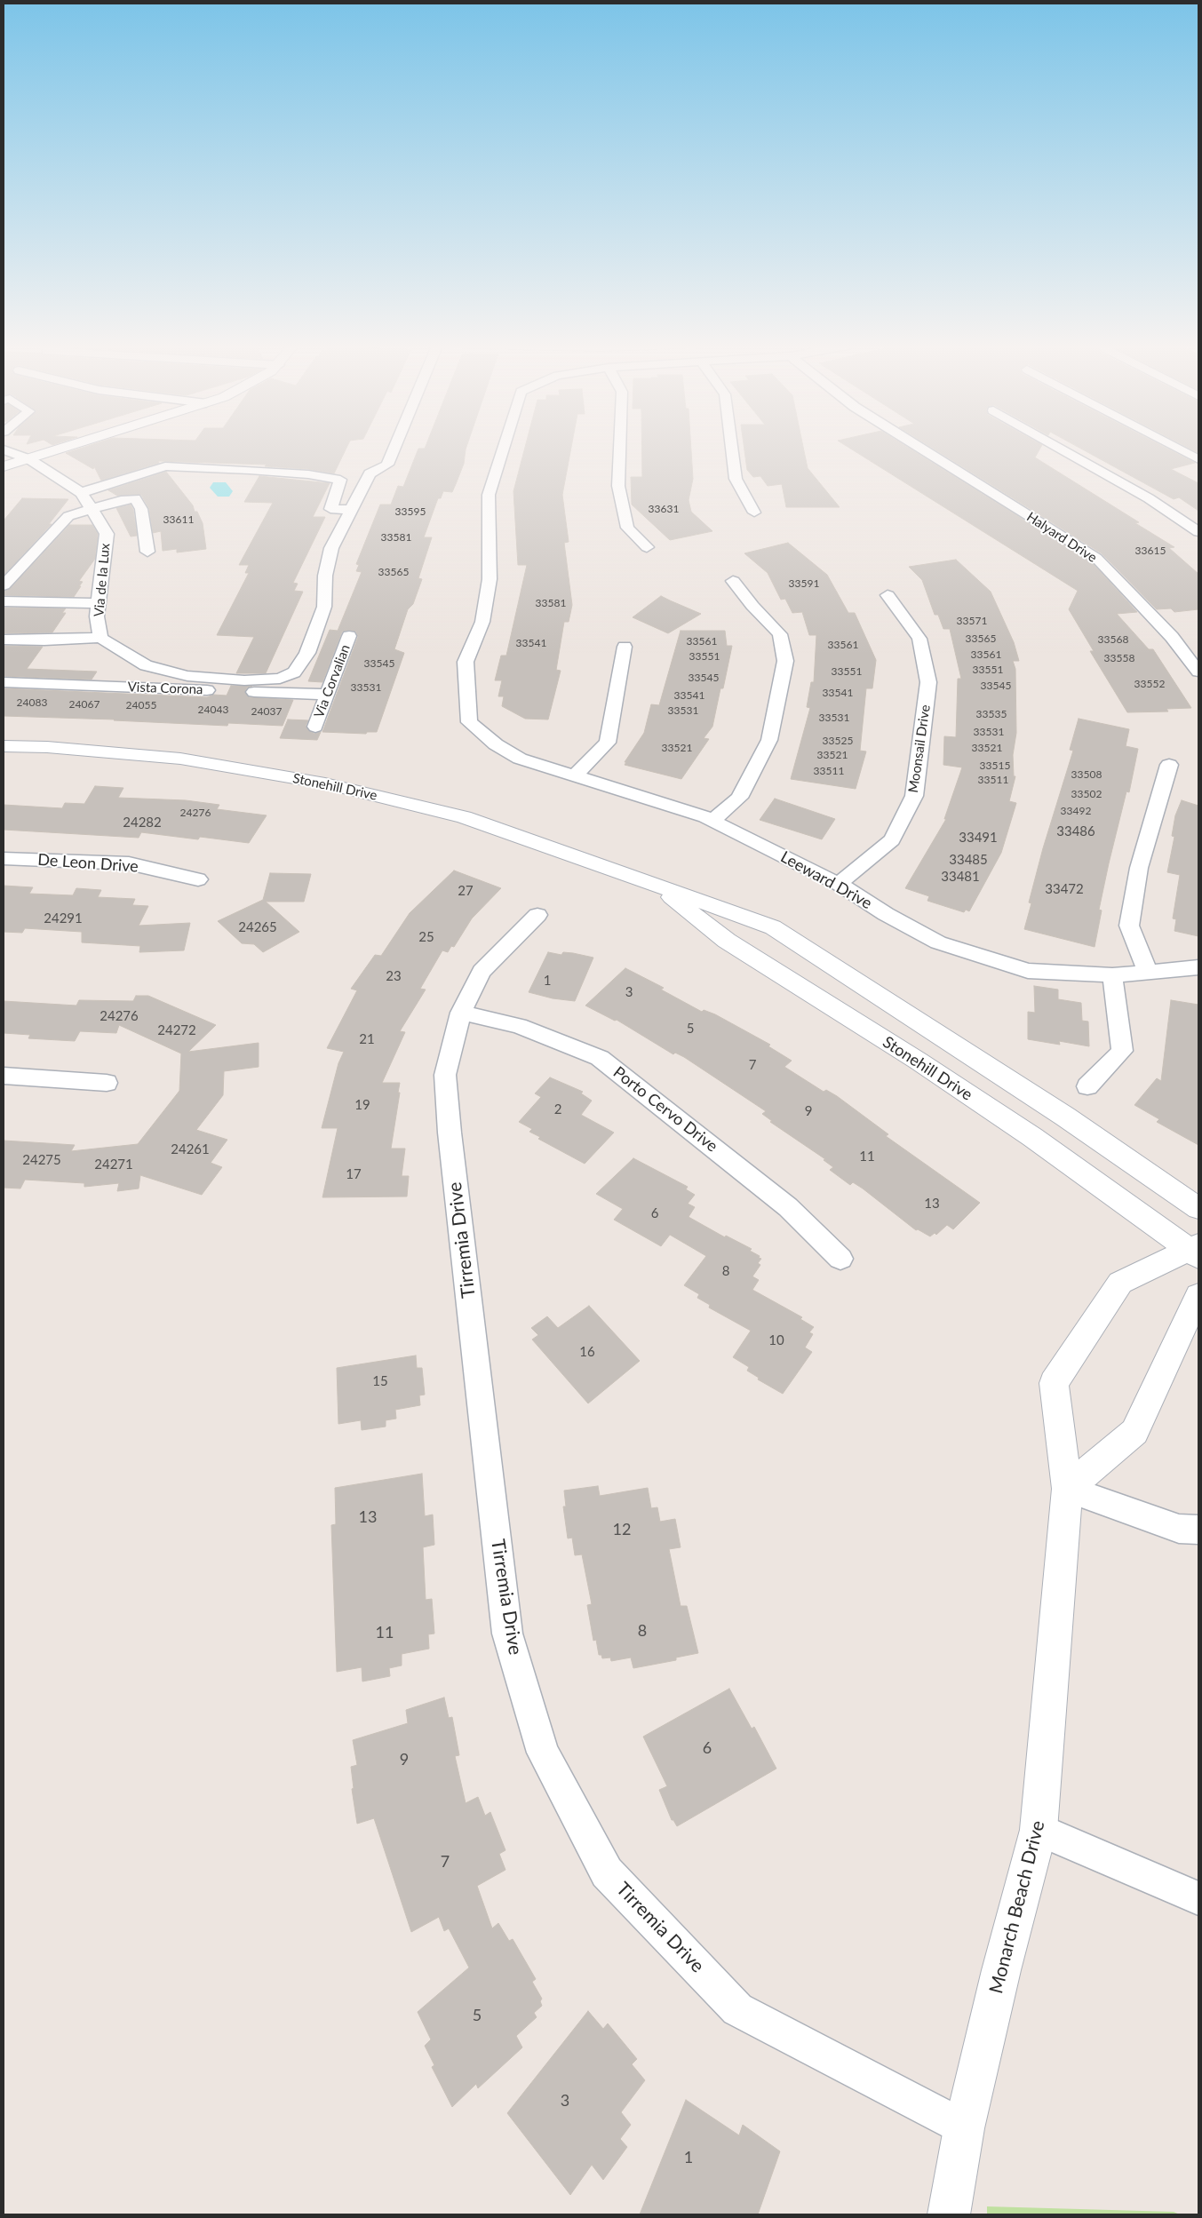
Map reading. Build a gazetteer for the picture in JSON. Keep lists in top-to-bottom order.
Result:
{
  "streets": {
    "street": [
      "Halyard Drive",
      "Via de la Lux",
      "Via Corvalian",
      "Vista Corona",
      "Moonsail Drive",
      "Stonehill Drive",
      "De Leon Drive",
      "Leeward Drive",
      "Porto Cervo Drive",
      "Tirremia Drive",
      "Monarch Beach Drive"
    ]
  },
  "crossings": [
    ["Via de la Lux", "Vista Corona"],
    ["Via Corvalian", "Vista Corona"],
    ["Moonsail Drive", "Leeward Drive"],
    ["Stonehill Drive", "Monarch Beach Drive"],
    ["Porto Cervo Drive", "Tirremia Drive"],
    ["Tirremia Drive", "Monarch Beach Drive"]
  ],
  "house_numbers": [
    "33631",
    "33595",
    "33611",
    "33581",
    "33615",
    "33565",
    "33591",
    "33581",
    "33571",
    "33565",
    "33568",
    "33561",
    "33541",
    "33561",
    "33561",
    "33551",
    "33558",
    "33545",
    "33551",
    "33551",
    "33545",
    "33552",
    "33545",
    "33531",
    "33541",
    "33541",
    "24083",
    "24067",
    "24055",
    "24043",
    "33531",
    "24037",
    "33535",
    "33531",
    "33531",
    "33525",
    "33521",
    "33521",
    "33521",
    "33515",
    "33511",
    "33508",
    "33511",
    "33502",
    "33492",
    "24276",
    "24282",
    "33486",
    "33491",
    "33485",
    "33481",
    "33472",
    "27",
    "24291",
    "24265",
    "25",
    "23",
    "1",
    "3",
    "24276",
    "5",
    "24272",
    "21",
    "7",
    "19",
    "2",
    "9",
    "24261",
    "11",
    "24275",
    "24271",
    "17",
    "13",
    "6",
    "8",
    "10",
    "16",
    "15",
    "13",
    "12",
    "8",
    "11",
    "6",
    "9",
    "7",
    "5",
    "3",
    "1"
  ]
}
